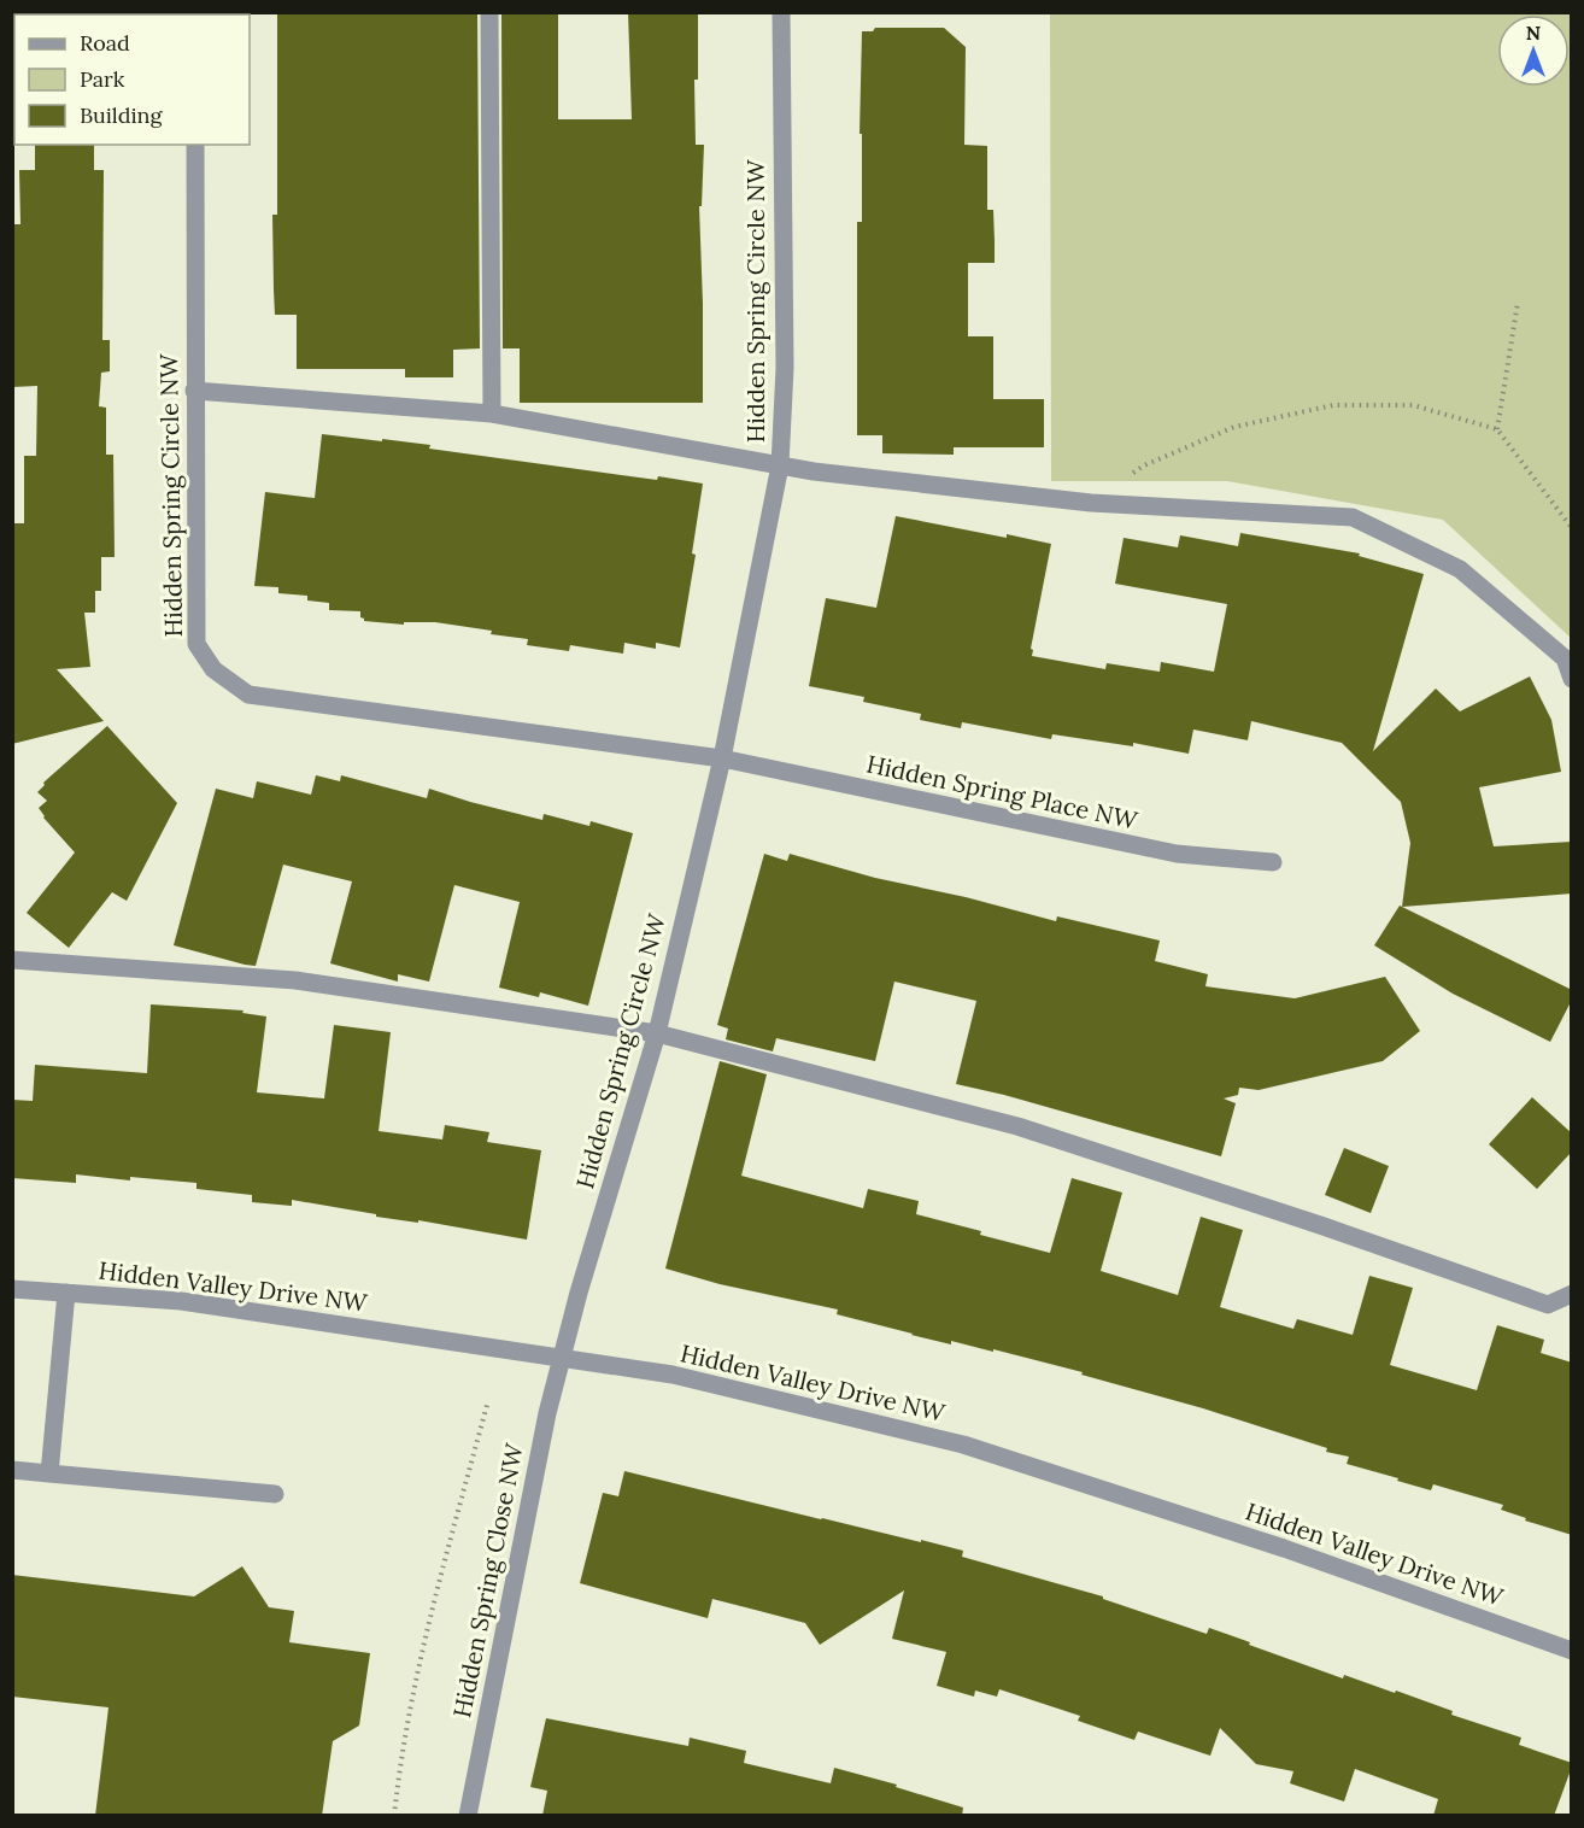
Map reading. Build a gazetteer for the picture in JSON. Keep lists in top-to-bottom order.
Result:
{
  "streets": {
    "street": [
      "Hidden Spring Circle NW",
      "Hidden Spring Place NW",
      "Hidden Valley Drive NW",
      "Hidden Spring Close NW"
    ]
  },
  "crossings": [
    ["Hidden Spring Circle NW", "Hidden Spring Place NW"],
    ["Hidden Spring Circle NW", "Hidden Valley Drive NW"],
    ["Hidden Spring Circle NW", "Hidden Spring Close NW"],
    ["Hidden Valley Drive NW", "Hidden Spring Close NW"]
  ],
  "legend": ["Road", "Park", "Building"],
  "north": "top"
}
